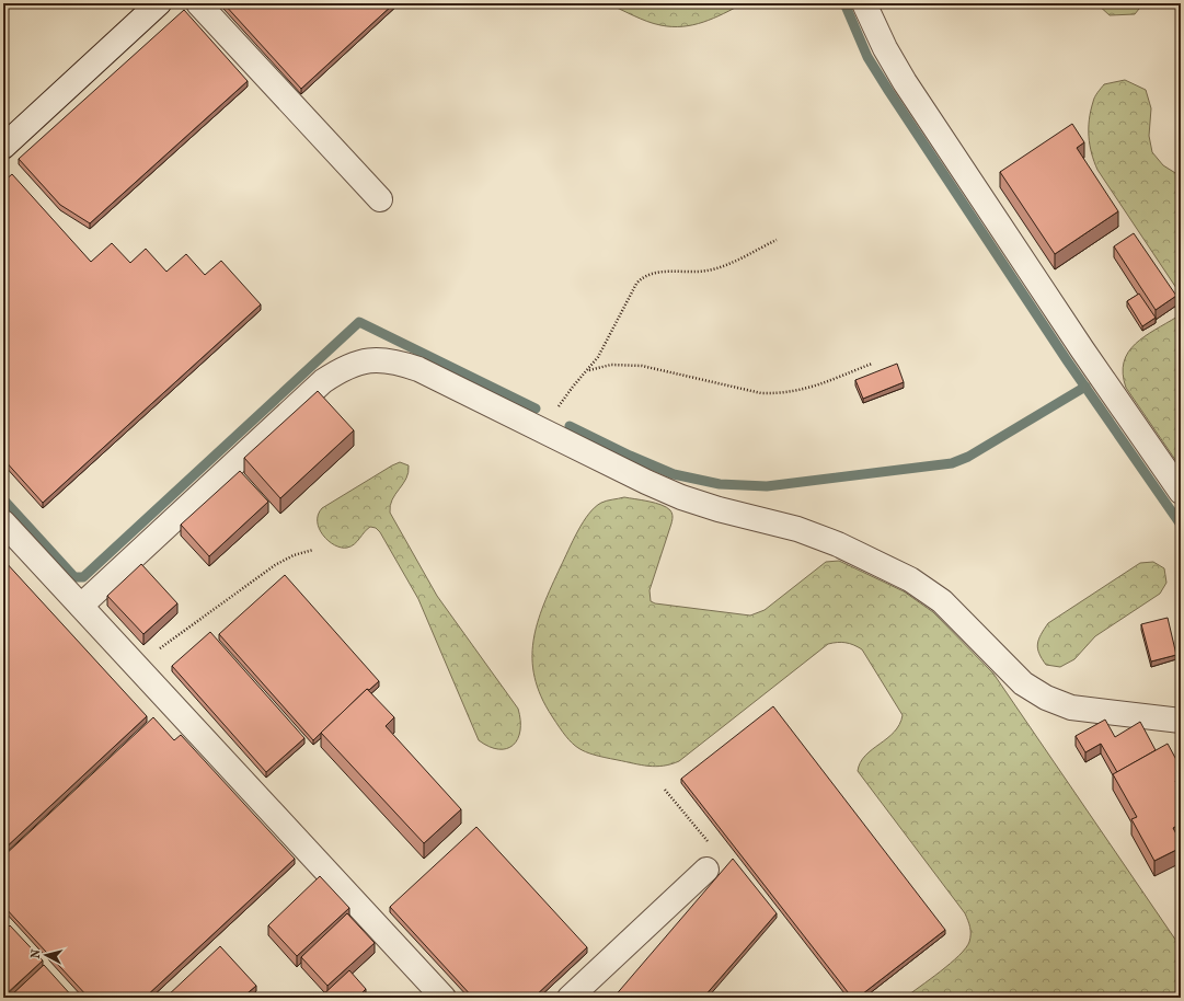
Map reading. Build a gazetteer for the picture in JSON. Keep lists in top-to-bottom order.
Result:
{
  "north": "left"
}
